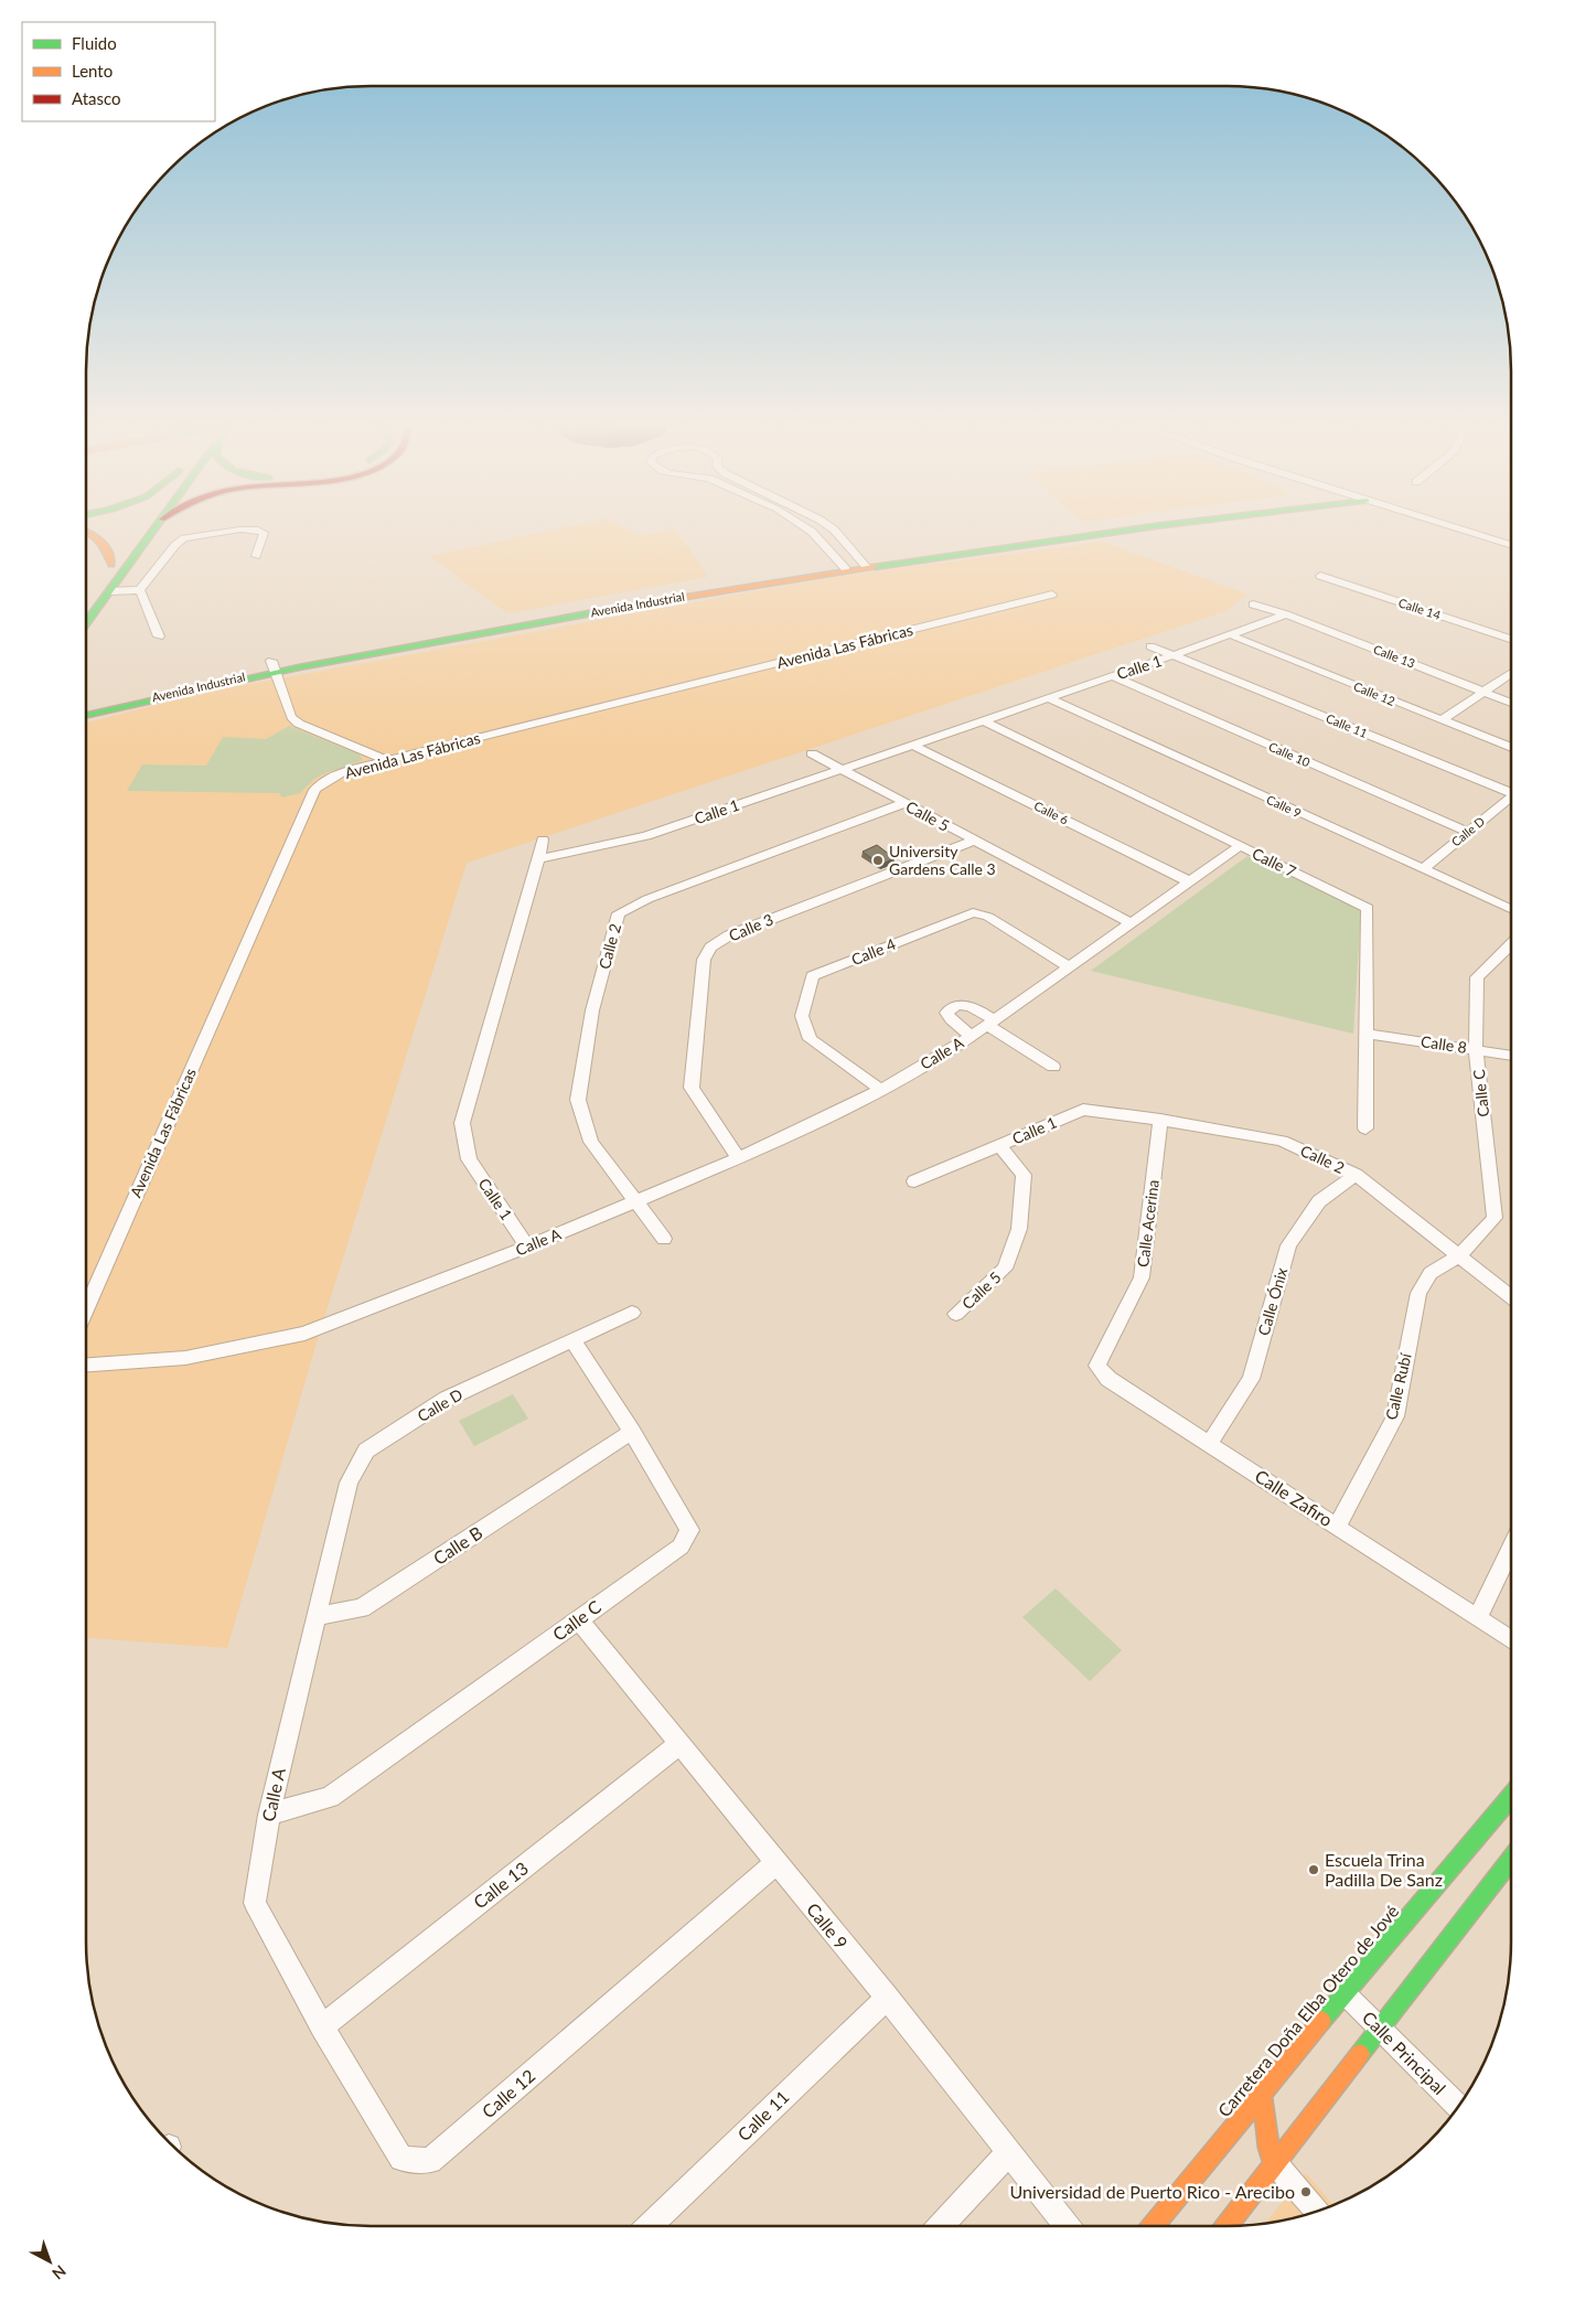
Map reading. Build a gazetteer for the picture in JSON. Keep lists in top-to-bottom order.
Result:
{
  "streets": {
    "main road": ["Avenida Industrial", "Carretera Doña Elba Otero de Jové"],
    "street": [
      "Calle 14",
      "Avenida Las Fábricas",
      "Calle 13",
      "Calle 1",
      "Calle 12",
      "Calle 11",
      "Calle 10",
      "Calle 9",
      "Calle 6",
      "Calle 5",
      "Calle D",
      "Calle 7",
      "Calle 3",
      "Calle 2",
      "Calle 4",
      "Calle 8",
      "Calle A",
      "Calle C",
      "Calle Acerina",
      "Calle Ónix",
      "Calle Rubí",
      "Calle Zafiro",
      "Calle B",
      "Calle Principal"
    ]
  },
  "crossings": [
    ["Calle 13", "Calle 1"],
    ["Calle 13", "Calle 12"],
    ["Calle 13", "Calle 9"],
    ["Calle 1", "Calle 12"],
    ["Calle 1", "Calle 11"],
    ["Calle 1", "Calle 10"],
    ["Calle 1", "Calle 9"],
    ["Calle 1", "Calle 6"],
    ["Calle 1", "Calle 5"],
    ["Calle 1", "Calle 7"],
    ["Calle 1", "Calle 2"],
    ["Calle 1", "Calle A"],
    ["Calle 1", "Calle Acerina"],
    ["Calle 12", "Calle 9"],
    ["Calle 12", "Calle A"],
    ["Calle 11", "Calle 9"],
    ["Calle 10", "Calle D"],
    ["Calle 9", "Calle D"],
    ["Calle 9", "Calle C"],
    ["Calle 6", "Calle A"],
    ["Calle 5", "Calle 3"],
    ["Calle 5", "Calle 2"],
    ["Calle 5", "Calle A"],
    ["Calle D", "Calle A"],
    ["Calle D", "Calle C"],
    ["Calle D", "Calle B"],
    ["Calle 7", "Calle 8"],
    ["Calle 7", "Calle A"],
    ["Calle 3", "Calle A"],
    ["Calle 2", "Calle A"],
    ["Calle 2", "Calle C"],
    ["Calle 2", "Calle Acerina"],
    ["Calle 2", "Calle Ónix"],
    ["Calle 2", "Calle Rubí"],
    ["Calle 4", "Calle A"],
    ["Calle 8", "Calle C"],
    ["Calle A", "Calle C"],
    ["Calle A", "Calle B"],
    ["Calle C", "Calle Rubí"],
    ["Calle C", "Calle B"],
    ["Calle Acerina", "Calle Zafiro"],
    ["Calle Ónix", "Calle Zafiro"],
    ["Calle Rubí", "Calle Zafiro"],
    ["Carretera Doña Elba Otero de Jové", "Calle Principal"]
  ],
  "places": ["University Gardens Calle 3", "Escuela Trina Padilla De Sanz", "Universidad de Puerto Rico - Arecibo"],
  "legend": ["Fluido", "Lento", "Atasco"],
  "north": "bottom right"
}
